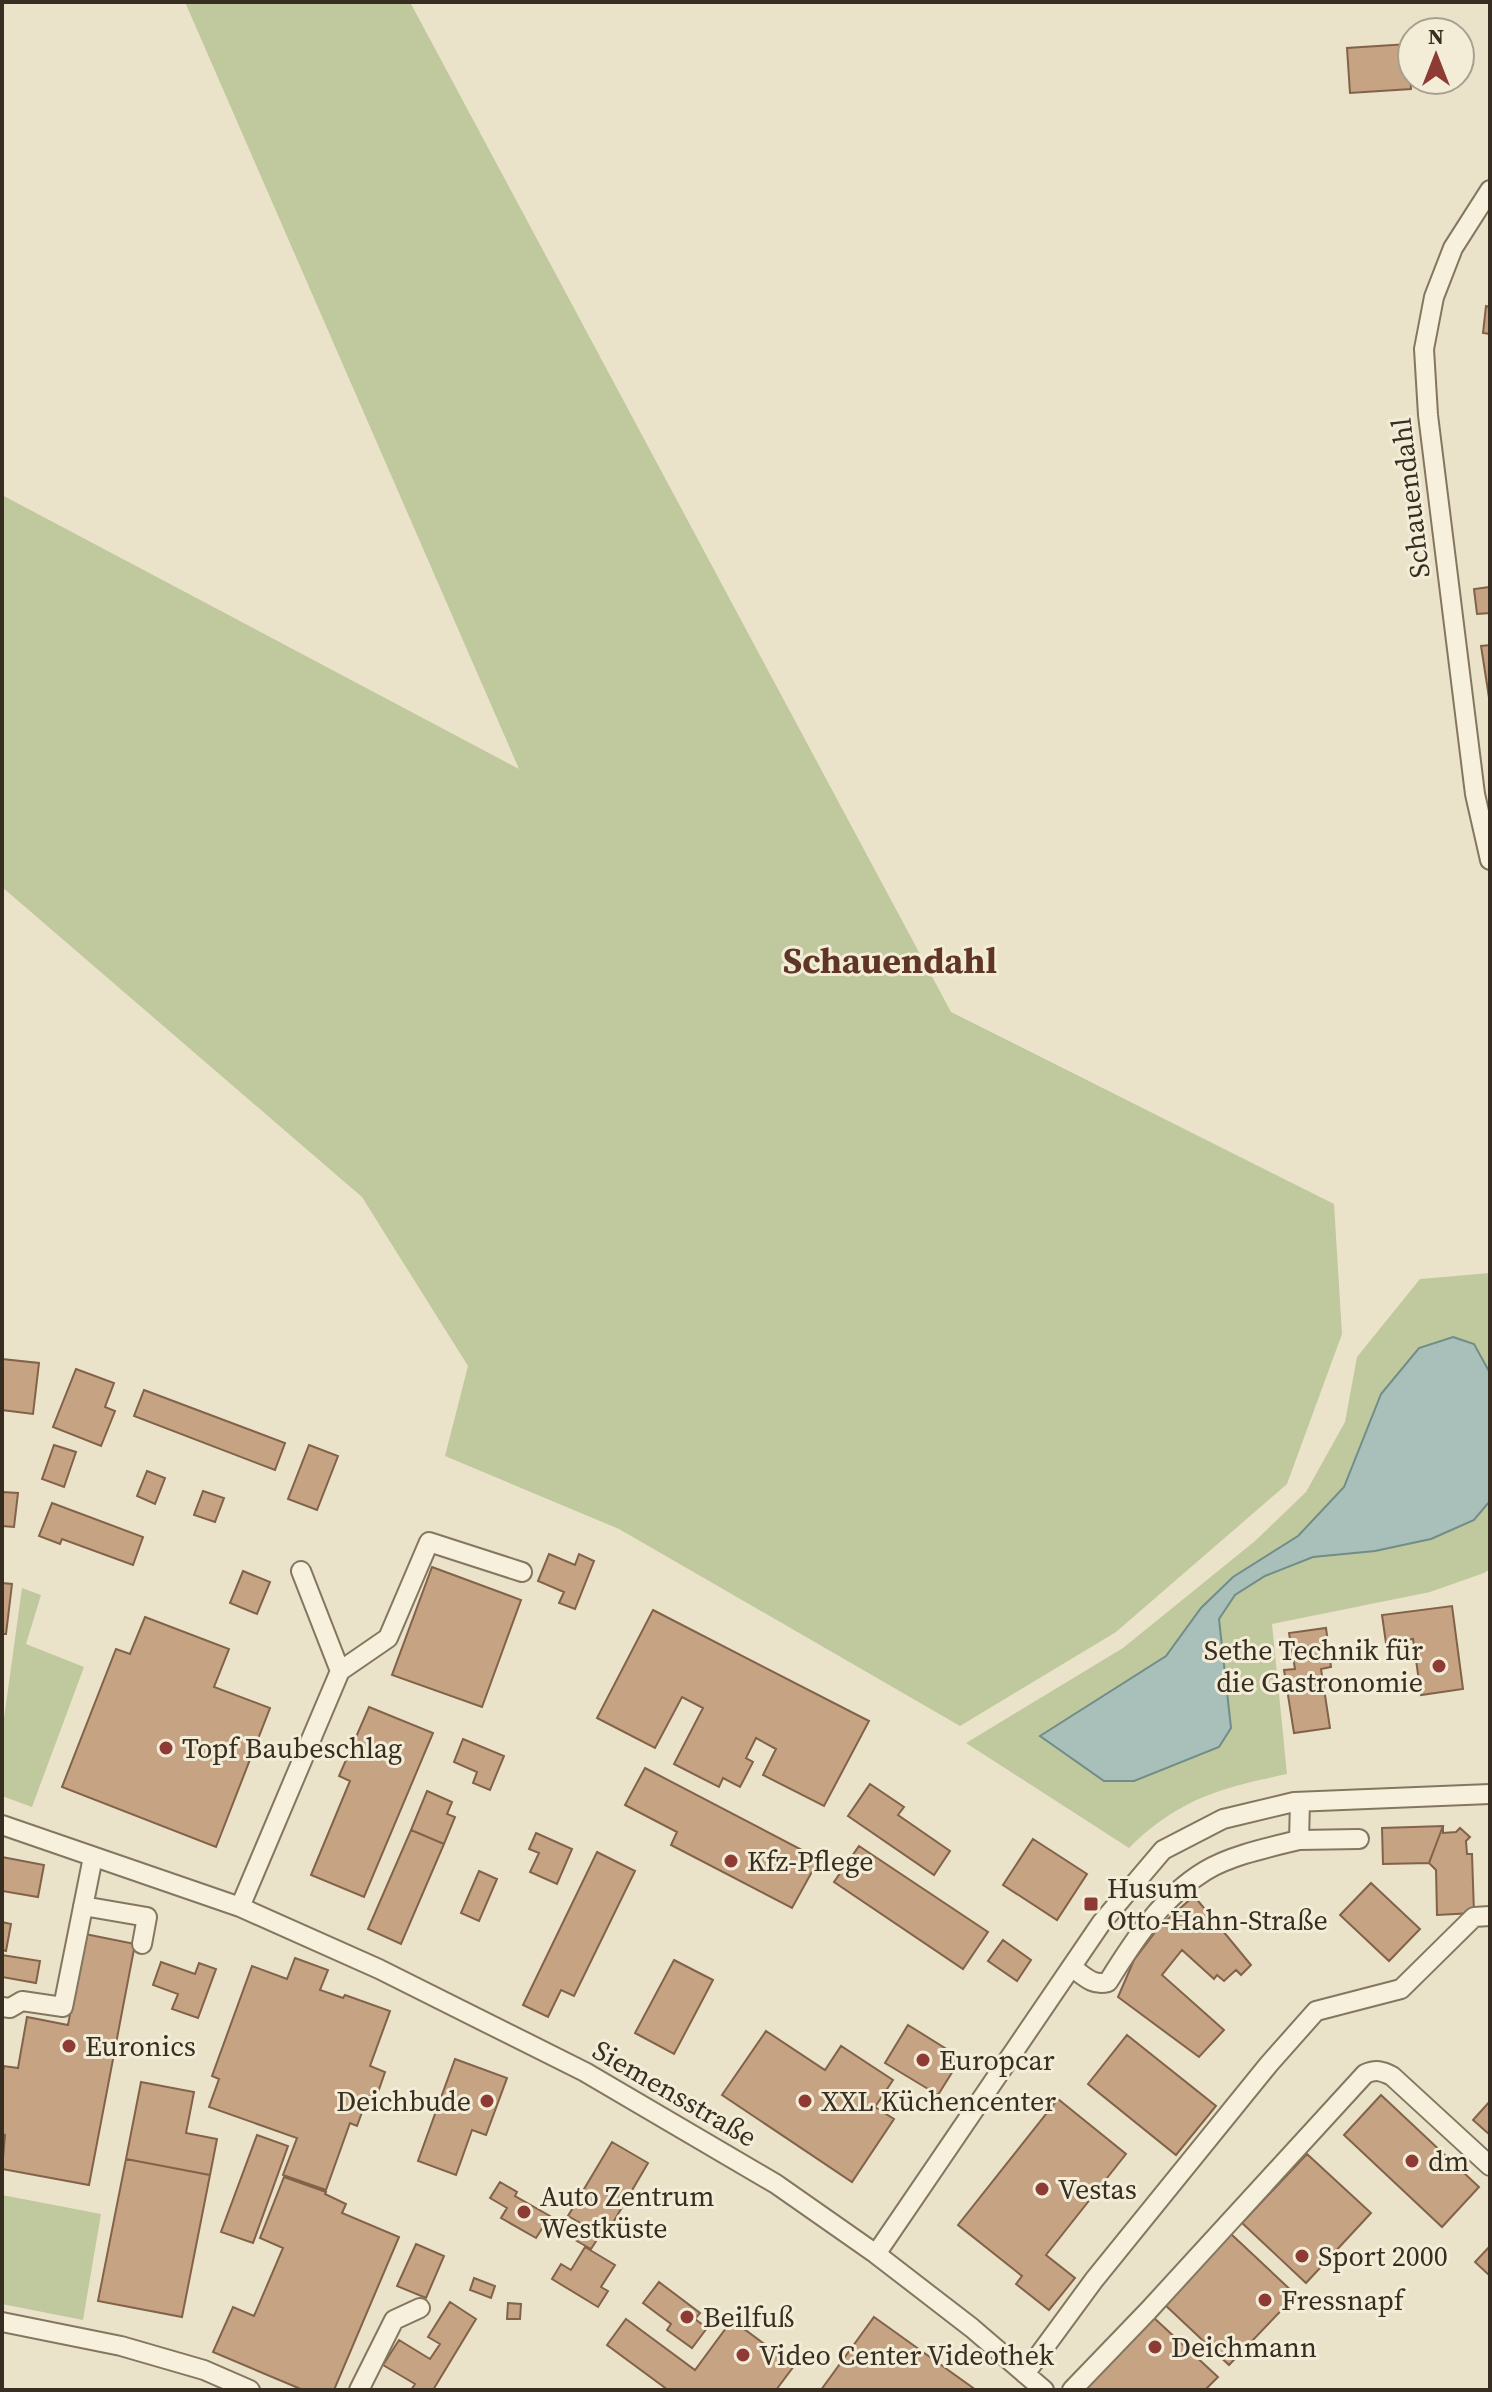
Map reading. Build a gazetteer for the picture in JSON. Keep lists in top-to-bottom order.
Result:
{
  "streets": {
    "street": ["Schauendahl", "Siemensstraße"]
  },
  "districts": ["Schauendahl"],
  "places": {
    "other": [
      "Sethe Technik für die Gastronomie",
      "Topf Baubeschlag",
      "Kfz-Pflege",
      "Euronics",
      "Europcar",
      "Deichbude",
      "XXL Küchencenter",
      "dm",
      "Vestas",
      "Auto Zentrum Westküste",
      "Sport 2000",
      "Fressnapf",
      "Beilfuß",
      "Deichmann",
      "Video Center Videothek"
    ],
    "transit": ["Husum Otto-Hahn-Straße"]
  },
  "north": "top"
}
